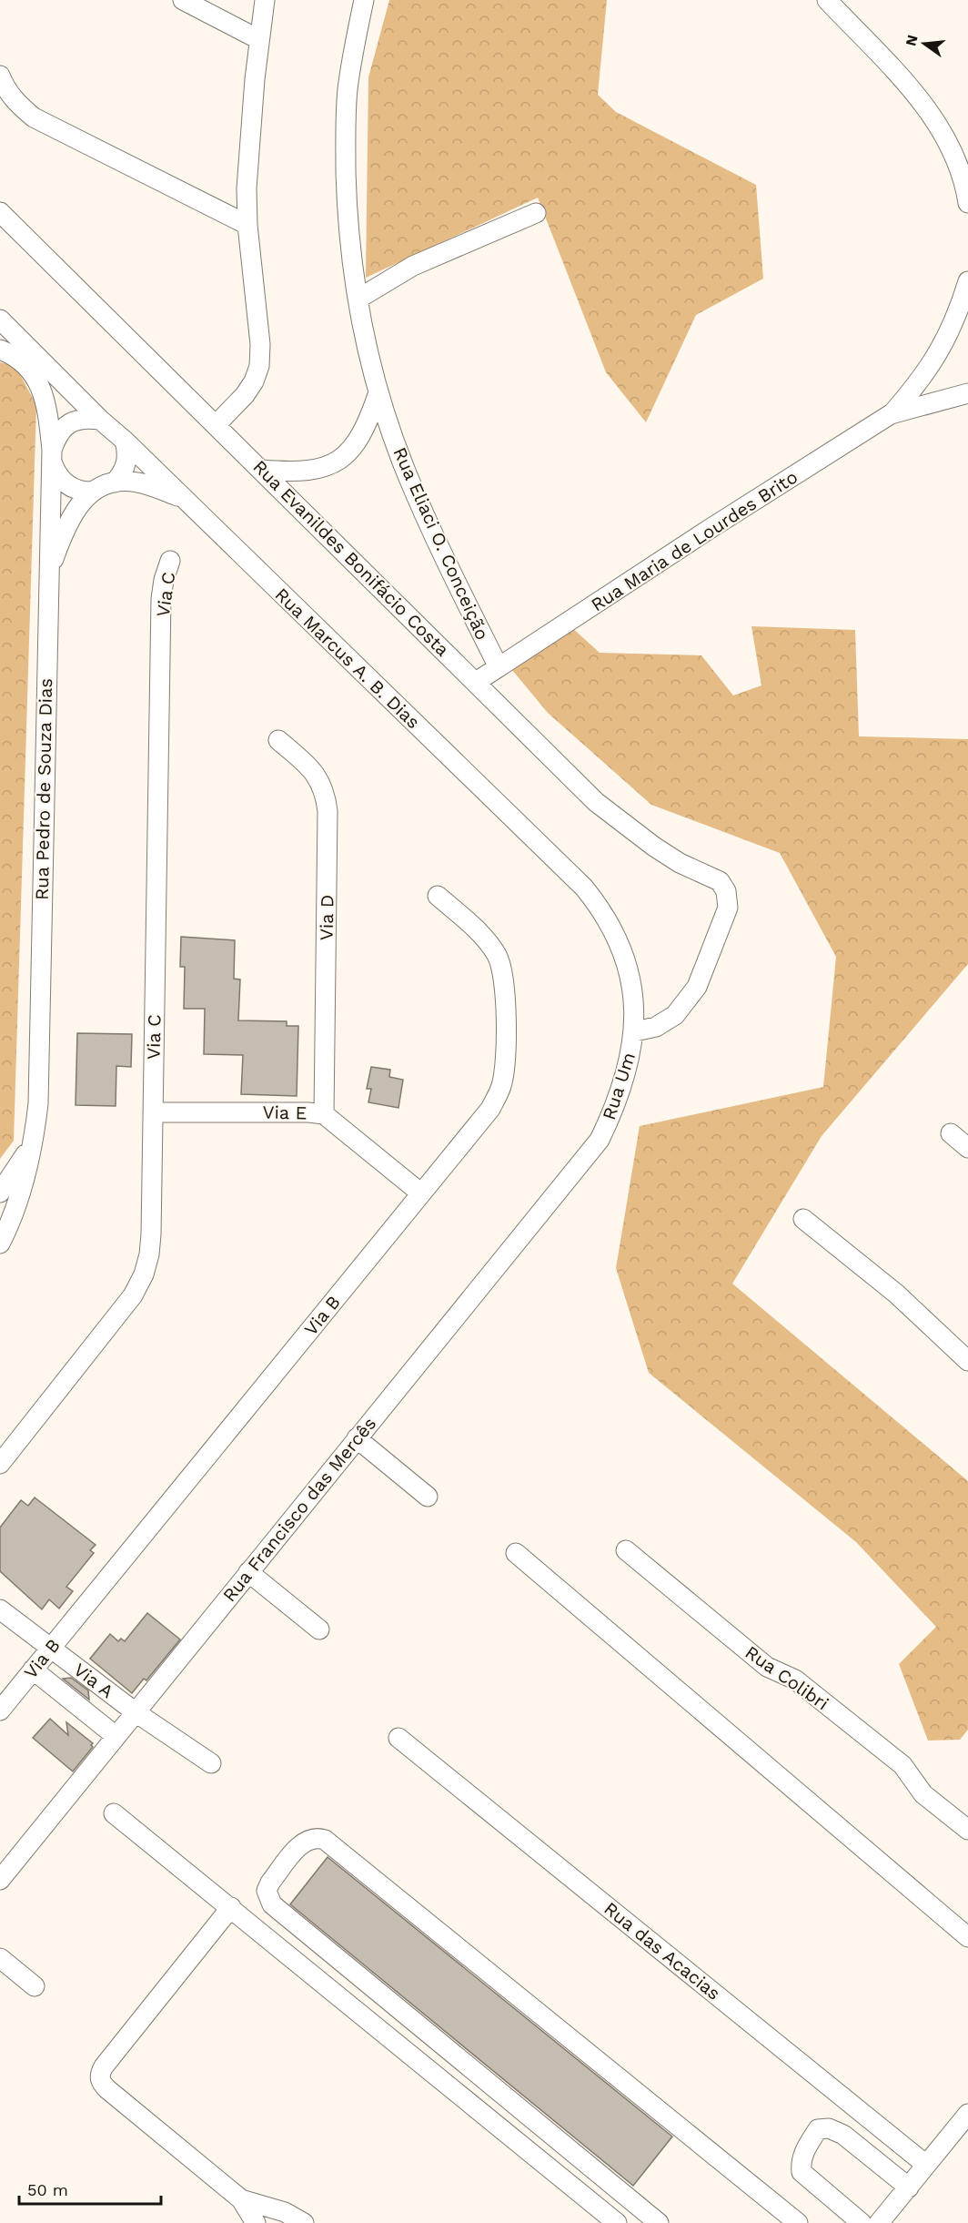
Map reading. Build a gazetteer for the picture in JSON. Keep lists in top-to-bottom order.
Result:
{
  "streets": {
    "street": [
      "Rua Maria de Lourdes Brito",
      "Rua Eliaci O. Conceição",
      "Rua Evanildes Bonifácio Costa",
      "Via C",
      "Rua Marcus A. B. Dias",
      "Rua Pedro de Souza Dias",
      "Via D",
      "Rua Um",
      "Via E",
      "Via B",
      "Rua Francisco das Mercês",
      "Rua Colibri",
      "Via A",
      "Rua das Acacias"
    ]
  },
  "crossings": [
    ["Rua Maria de Lourdes Brito", "Rua Eliaci O. Conceição"],
    ["Rua Evanildes Bonifácio Costa", "Rua Marcus A. B. Dias"],
    ["Rua Evanildes Bonifácio Costa", "Rua Um"],
    ["Via C", "Via E"],
    ["Rua Marcus A. B. Dias", "Rua Pedro de Souza Dias"],
    ["Rua Marcus A. B. Dias", "Rua Um"],
    ["Via D", "Via E"],
    ["Rua Um", "Rua Francisco das Mercês"],
    ["Via E", "Via B"],
    ["Via B", "Via A"],
    ["Rua Francisco das Mercês", "Via A"]
  ],
  "scale_bar": "50 m",
  "north": "left"
}
